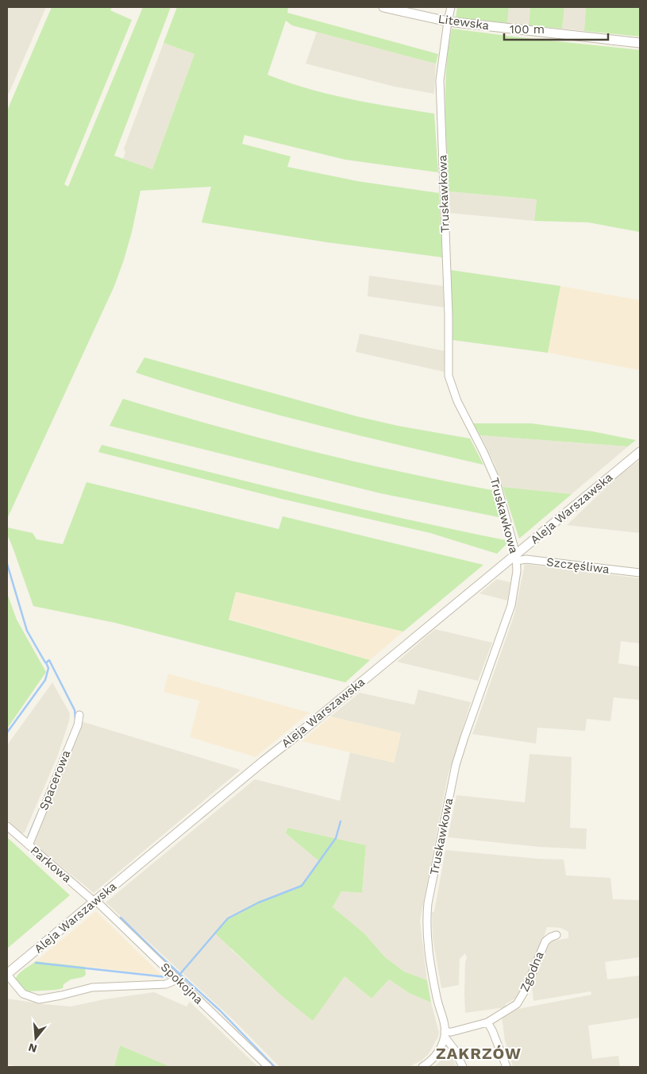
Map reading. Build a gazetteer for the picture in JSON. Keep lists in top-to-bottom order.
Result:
{
  "streets": {
    "street": [
      "Litewska",
      "Truskawkowa",
      "Aleja Warszawska",
      "Szczęśliwa",
      "Spacerowa",
      "Parkowa",
      "Zgodna",
      "Spokojna"
    ]
  },
  "crossings": [
    ["Litewska", "Truskawkowa"],
    ["Truskawkowa", "Aleja Warszawska"],
    ["Truskawkowa", "Szczęśliwa"],
    ["Truskawkowa", "Zgodna"],
    ["Aleja Warszawska", "Szczęśliwa"],
    ["Aleja Warszawska", "Parkowa"],
    ["Aleja Warszawska", "Spokojna"],
    ["Spacerowa", "Parkowa"],
    ["Parkowa", "Spokojna"]
  ],
  "districts": ["ZAKRZÓW"],
  "scale_bar": "100 m",
  "north": "bottom"
}
